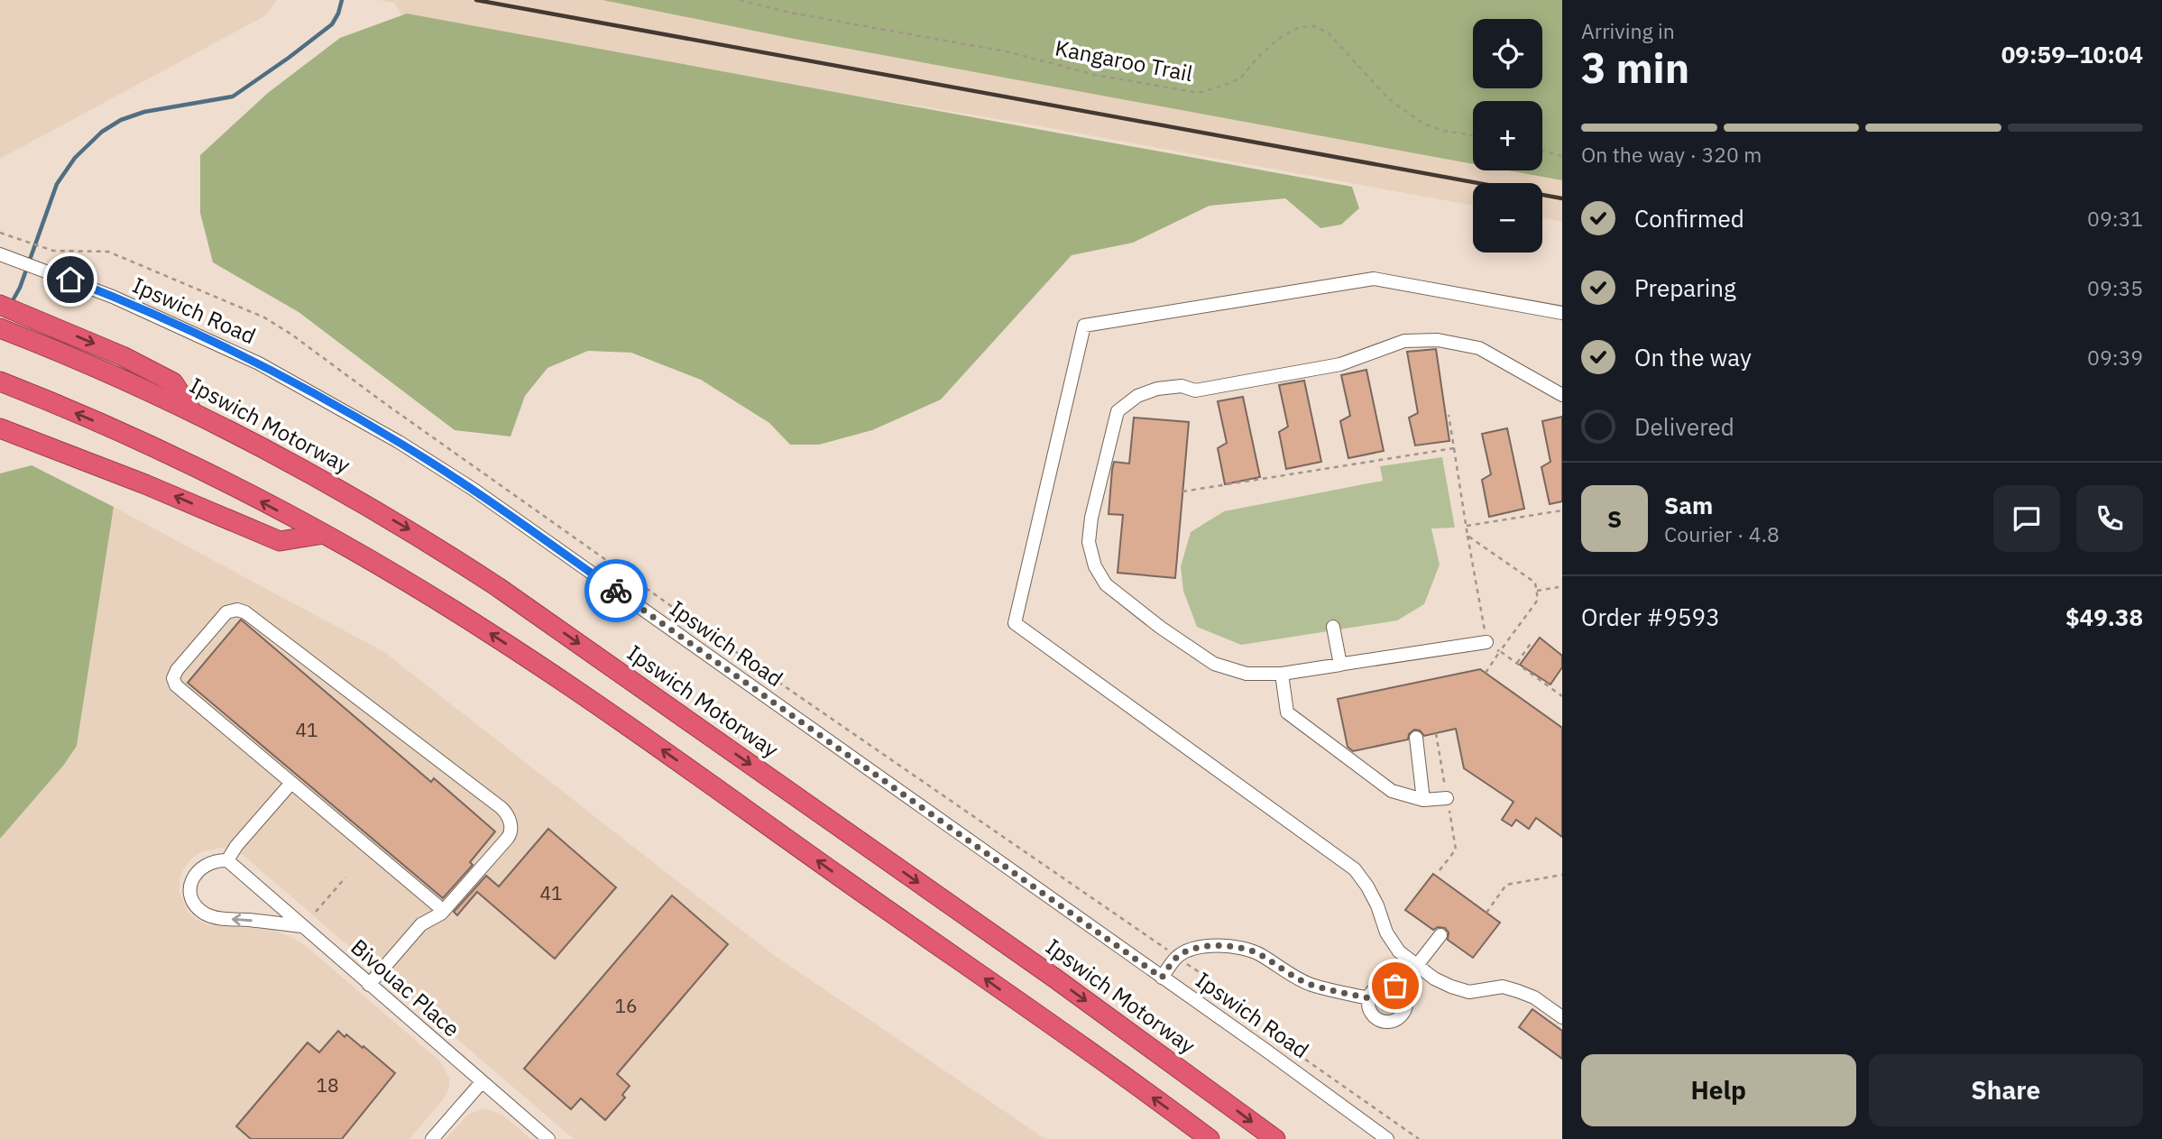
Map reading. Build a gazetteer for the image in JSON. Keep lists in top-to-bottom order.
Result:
{
  "streets": {
    "highway": ["Ipswich Motorway"],
    "street": ["Ipswich Road", "Bivouac Place"],
    "path": ["Kangaroo Trail"]
  },
  "house_numbers": [
    "41",
    "41",
    "16",
    "18"
  ],
  "page": {
    "heading": ["3 min", "Arriving in", "09:59–10:04"],
    "panel": [
      "Sam",
      "Courier · 4.8",
      "Order #9593",
      "$49.38"
    ],
    "map_buttons": ["+", "−"],
    "bar": "On the way · 320 m",
    "list": [
      ["Confirmed", "09:31"],
      ["Preparing", "09:35"],
      ["On the way", "09:39"],
      "Delivered"
    ],
    "round": "S",
    "buttons": ["Help", "Share"]
  }
}
